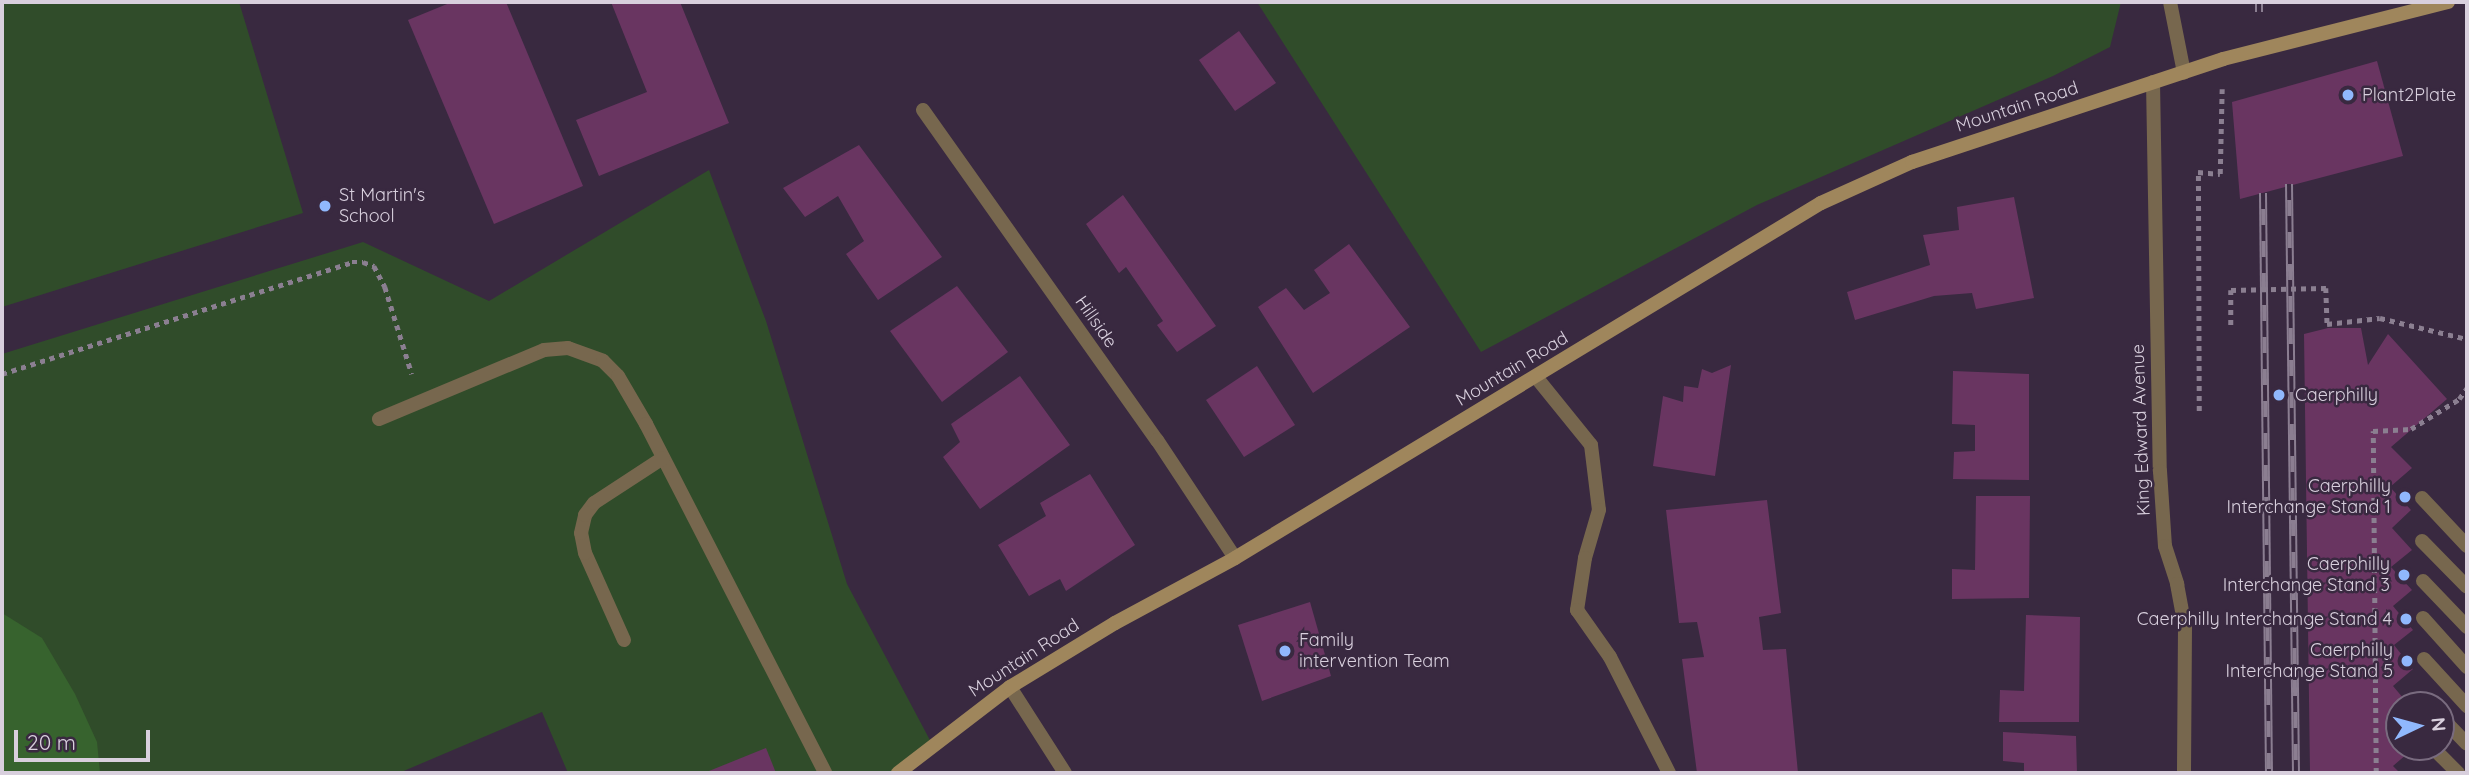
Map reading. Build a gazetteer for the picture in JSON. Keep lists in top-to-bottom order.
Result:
{
  "streets": {
    "main road": ["Mountain Road"],
    "street": ["Hillside", "King Edward Avenue"]
  },
  "crossings": [
    ["Mountain Road", "Hillside"],
    ["Mountain Road", "King Edward Avenue"]
  ],
  "places": [
    "Plant2Plate",
    "St Martin's School",
    "Caerphilly",
    "Caerphilly Interchange Stand 1",
    "Caerphilly Interchange Stand 3",
    "Caerphilly Interchange Stand 4",
    "Family intervention Team",
    "Caerphilly Interchange Stand 5"
  ],
  "scale_bar": "20 m",
  "north": "right"
}
